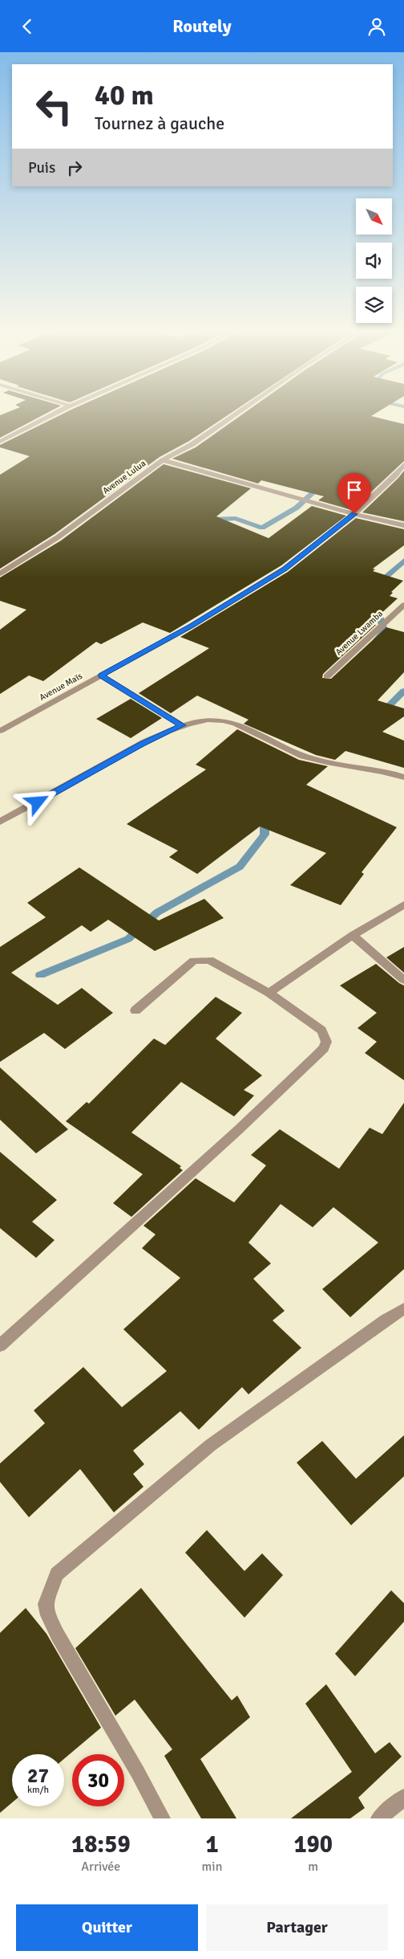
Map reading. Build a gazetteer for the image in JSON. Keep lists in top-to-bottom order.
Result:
{
  "streets": {
    "street": ["Avenue Lulua", "Avenue Lwamba", "Avenue Maïs"]
  },
  "north": "bottom right",
  "page": {
    "header": "Routely",
    "turn": ["40 m", "Tournez à gauche"],
    "then": "Puis",
    "speed": "27 km/h",
    "limit": "30",
    "eta": [
      "18:59",
      "Arrivée",
      "1",
      "min",
      "190",
      "m"
    ],
    "buttons": ["Quitter", "Partager"]
  }
}
